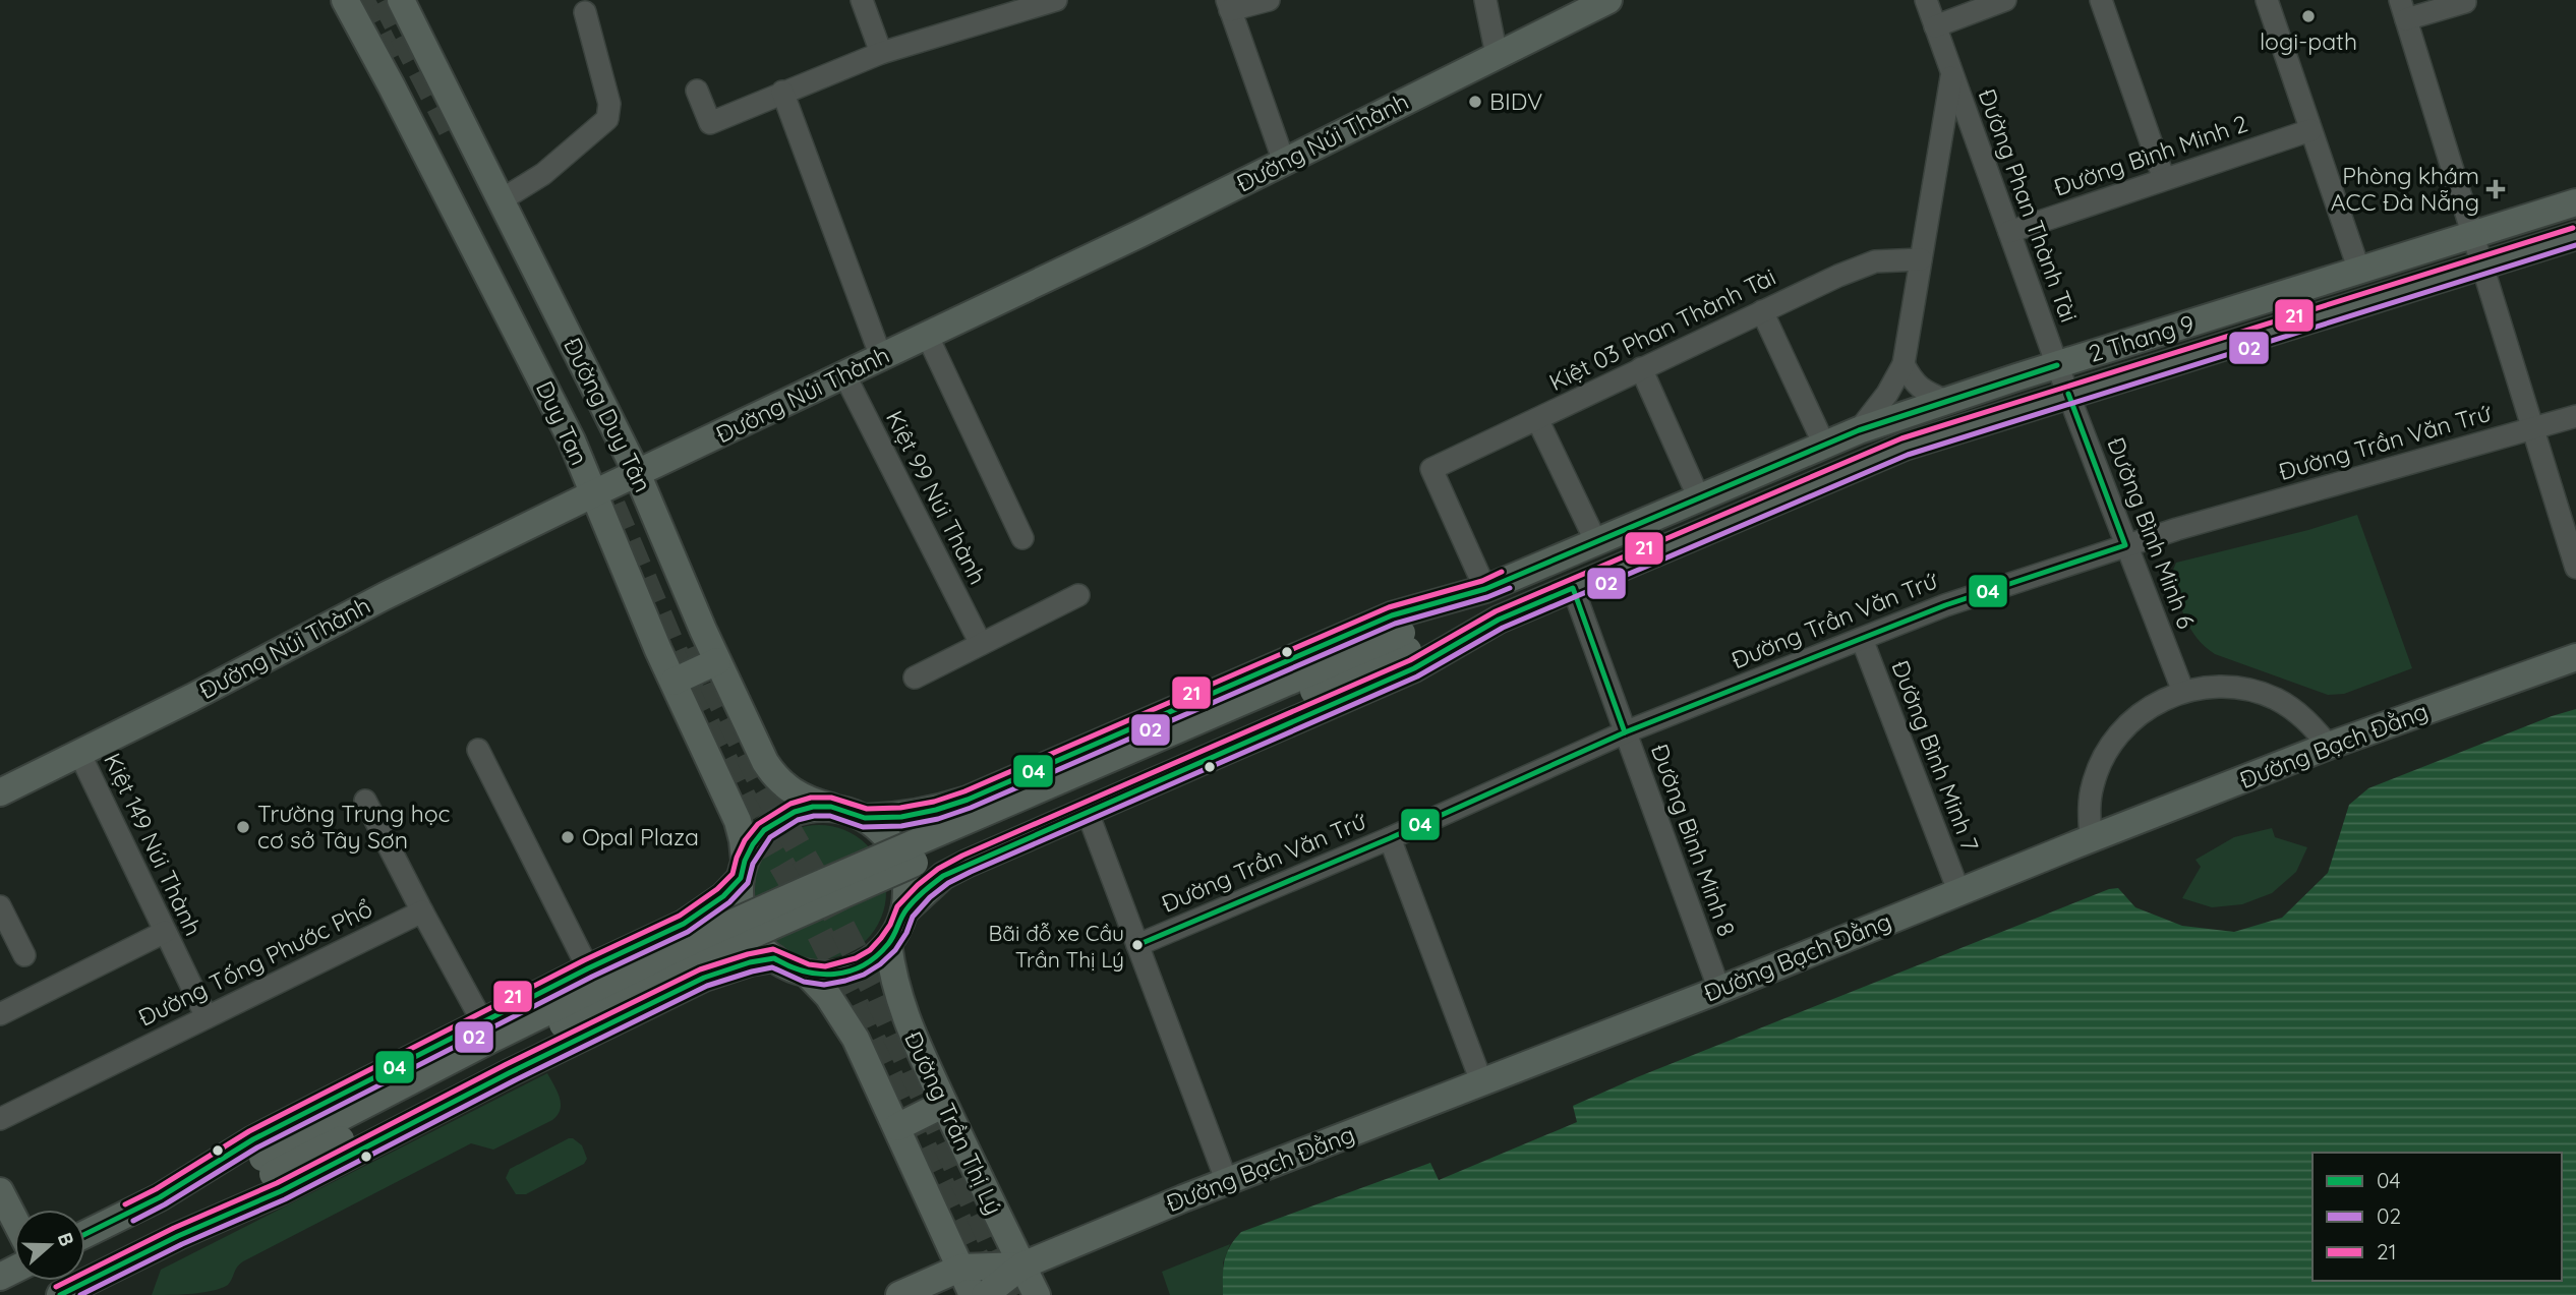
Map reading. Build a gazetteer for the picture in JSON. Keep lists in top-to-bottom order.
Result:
{
  "streets": {
    "main road": [
      "Đường Núi Thành",
      "2 Thang 9",
      "Đường Duy Tân",
      "Duy Tan",
      "Đường Bạch Đằng",
      "Đường Trần Thị Lý"
    ],
    "street": [
      "Đường Bình Minh 2",
      "Đường Phan Thành Tài",
      "Kiệt 03 Phan Thành Tài",
      "Đường Trần Văn Trứ",
      "Kiệt 99 Núi Thành",
      "Đường Bình Minh 6",
      "Đường Bình Minh 7",
      "Đường Bình Minh 8",
      "Kiệt 149 Núi Thành",
      "Đường Tống Phước Phổ"
    ]
  },
  "crossings": [
    ["Đường Núi Thành", "Đường Duy Tân"],
    ["Đường Núi Thành", "Duy Tan"],
    ["Đường Núi Thành", "Kiệt 99 Núi Thành"],
    ["Đường Núi Thành", "Kiệt 149 Núi Thành"],
    ["Đường Bình Minh 2", "Đường Phan Thành Tài"],
    ["Đường Phan Thành Tài", "Kiệt 03 Phan Thành Tài"],
    ["Đường Phan Thành Tài", "2 Thang 9"],
    ["Đường Phan Thành Tài", "Đường Bình Minh 6"],
    ["Kiệt 03 Phan Thành Tài", "2 Thang 9"],
    ["2 Thang 9", "Đường Bình Minh 6"],
    ["2 Thang 9", "Đường Bình Minh 8"],
    ["Đường Duy Tân", "Duy Tan"],
    ["Đường Duy Tân", "Đường Trần Thị Lý"],
    ["Duy Tan", "Đường Trần Thị Lý"],
    ["Đường Trần Văn Trứ", "Đường Bình Minh 6"],
    ["Đường Trần Văn Trứ", "Đường Bình Minh 7"],
    ["Đường Trần Văn Trứ", "Đường Bình Minh 8"],
    ["Đường Bạch Đằng", "Đường Bình Minh 7"],
    ["Đường Bạch Đằng", "Đường Bình Minh 8"],
    ["Đường Bạch Đằng", "Đường Trần Thị Lý"],
    ["Kiệt 149 Núi Thành", "Đường Tống Phước Phổ"]
  ],
  "places": {
    "other": [
      "logi-path",
      "BIDV",
      "Trường Trung học cơ sở Tây Sơn",
      "Opal Plaza",
      "Bãi đỗ xe Cầu Trần Thị Lý"
    ],
    "health": ["Phòng khám ACC Đà Nẵng"]
  },
  "lines": ["transit line 21", "transit line 02", "transit line 04"],
  "legend": ["04", "02", "21"],
  "north": "right"
}
